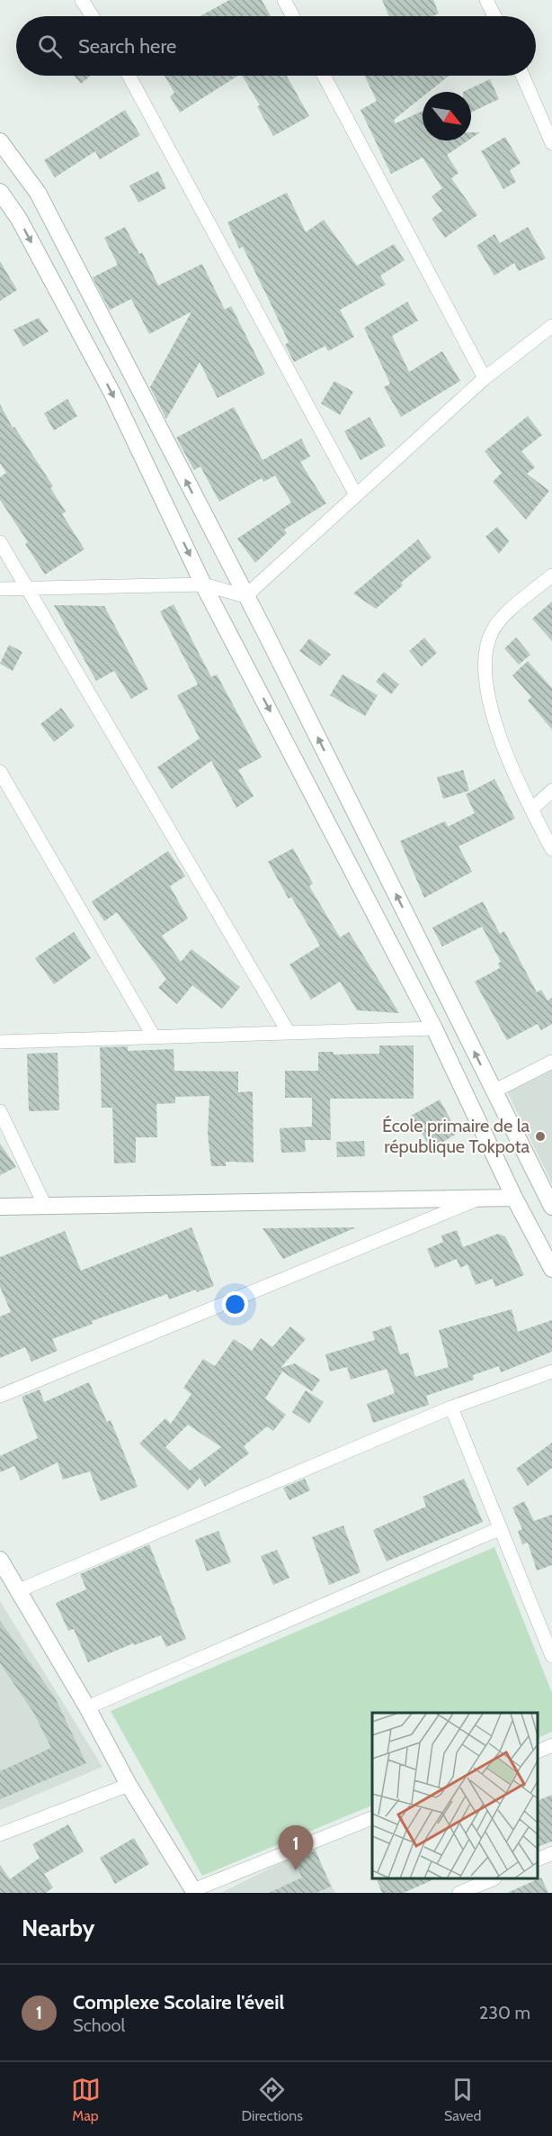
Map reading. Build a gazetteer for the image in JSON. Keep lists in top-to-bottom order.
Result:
{
  "places": ["École primaire de la république Tokpota"],
  "north": "bottom right",
  "page": {
    "search": "Search here",
    "pins": "1",
    "heading": "Nearby",
    "list": [
      {
        "mark": "1",
        "name": "Complexe Scolaire l'éveil",
        "note": "School",
        "value": "230 m"
      }
    ],
    "nav": ["Map", "Directions", "Saved"]
  }
}
